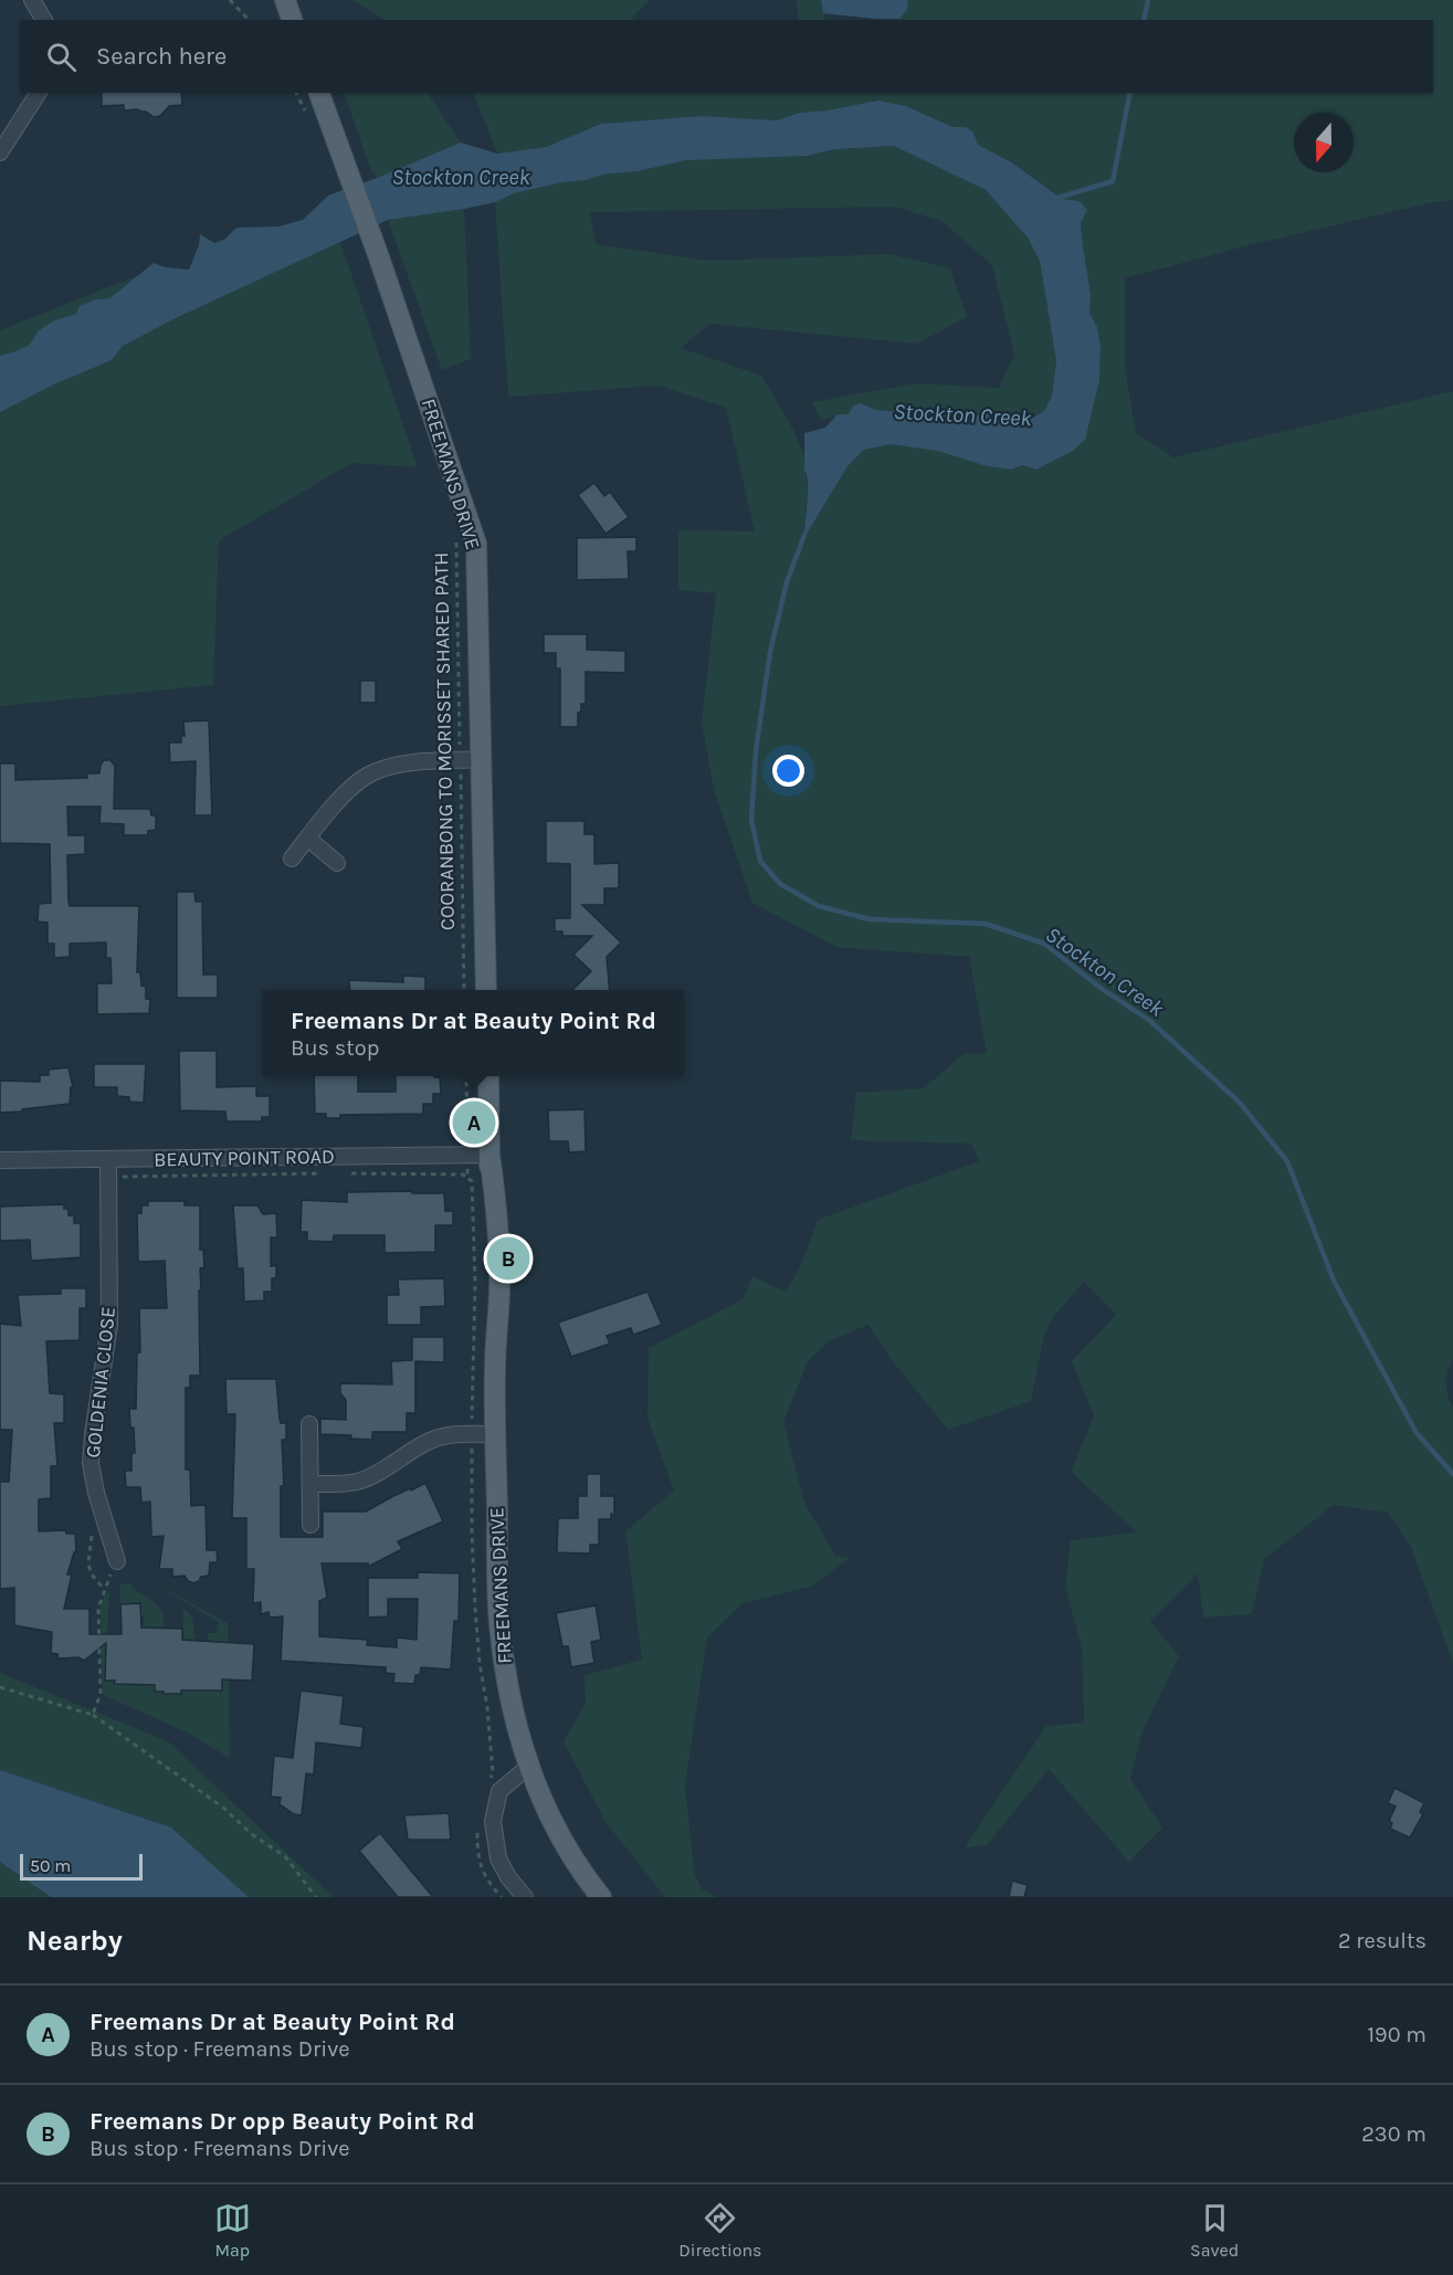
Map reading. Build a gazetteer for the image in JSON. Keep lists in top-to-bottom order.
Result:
{
  "streets": {
    "main road": ["FREEMANS DRIVE"],
    "street": ["BEAUTY POINT ROAD", "GOLDENIA CLOSE"],
    "path": ["COORANBONG TO MORISSET SHARED PATH"]
  },
  "crossings": [
    ["FREEMANS DRIVE", "BEAUTY POINT ROAD"],
    ["BEAUTY POINT ROAD", "GOLDENIA CLOSE"]
  ],
  "water": ["Stockton Creek"],
  "scale_bar": "50 m",
  "north": "bottom",
  "page": {
    "search": "Search here",
    "popup": ["Freemans Dr at Beauty Point Rd", "Bus stop"],
    "pins": ["A", "B"],
    "scale": "50 m",
    "heading": ["Nearby", "2 results"],
    "list": [
      {
        "mark": "A",
        "name": "Freemans Dr at Beauty Point Rd",
        "note": "Bus stop · Freemans Drive",
        "value": "190 m"
      },
      {
        "mark": "B",
        "name": "Freemans Dr opp Beauty Point Rd",
        "note": "Bus stop · Freemans Drive",
        "value": "230 m"
      }
    ],
    "nav": ["Map", "Directions", "Saved"]
  }
}
